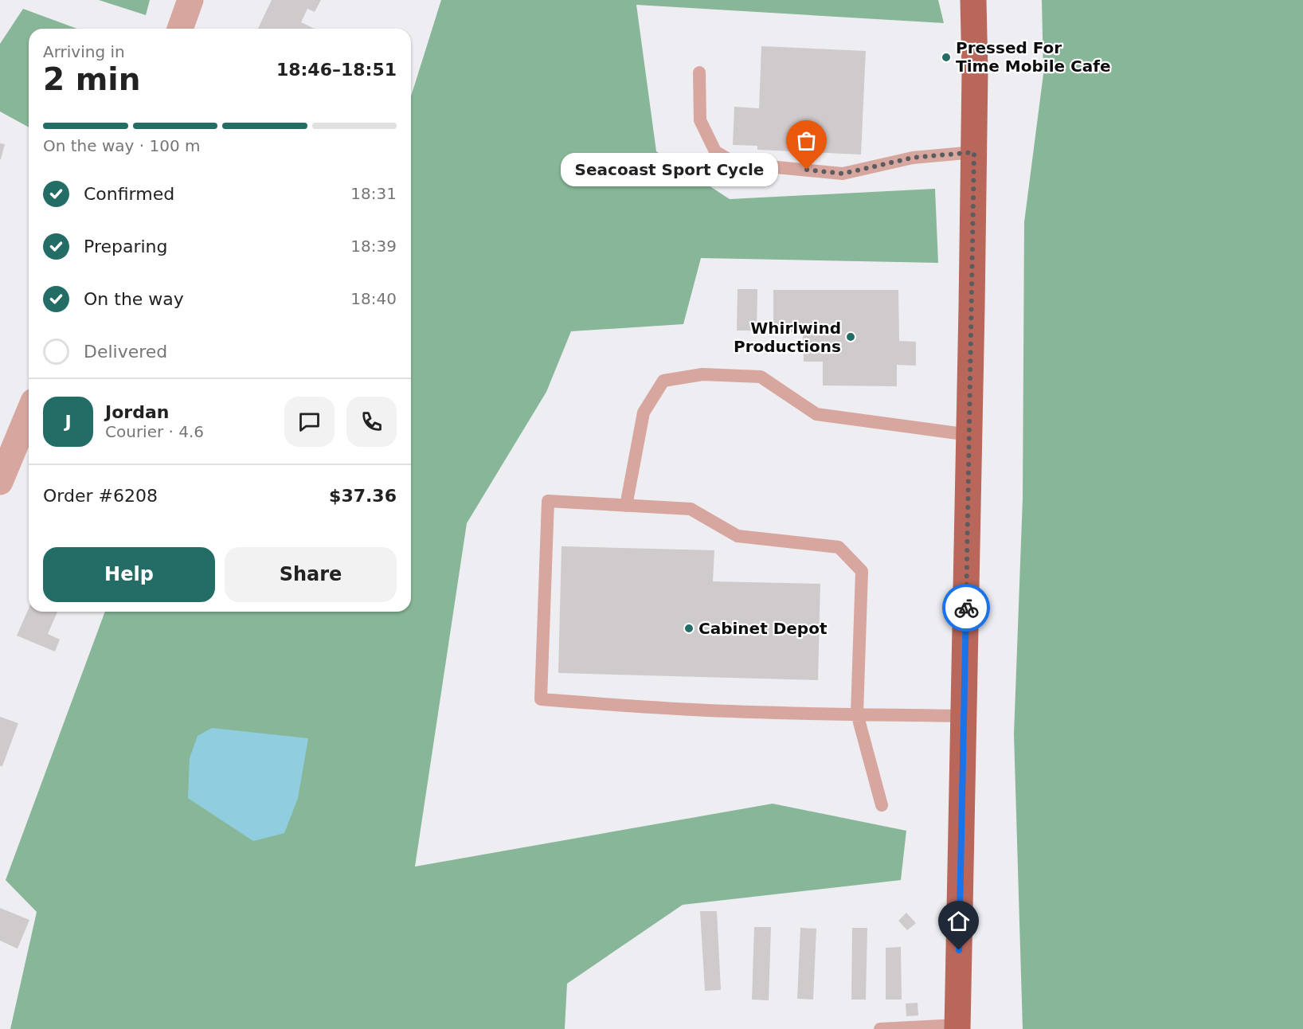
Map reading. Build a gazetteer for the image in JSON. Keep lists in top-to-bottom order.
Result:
{
  "places": [
    "Pressed For Time Mobile Cafe",
    "Seacoast Sport Cycle",
    "Whirlwind Productions",
    "Cabinet Depot"
  ],
  "page": {
    "heading": ["2 min", "Arriving in", "18:46–18:51"],
    "panel": [
      "Jordan",
      "Courier · 4.6",
      "Order #6208",
      "$37.36"
    ],
    "bar": "On the way · 100 m",
    "bubble": "Seacoast Sport Cycle",
    "list": [
      ["Confirmed", "18:31"],
      ["Preparing", "18:39"],
      ["On the way", "18:40"],
      "Delivered"
    ],
    "round": "J",
    "buttons": ["Help", "Share"]
  }
}
